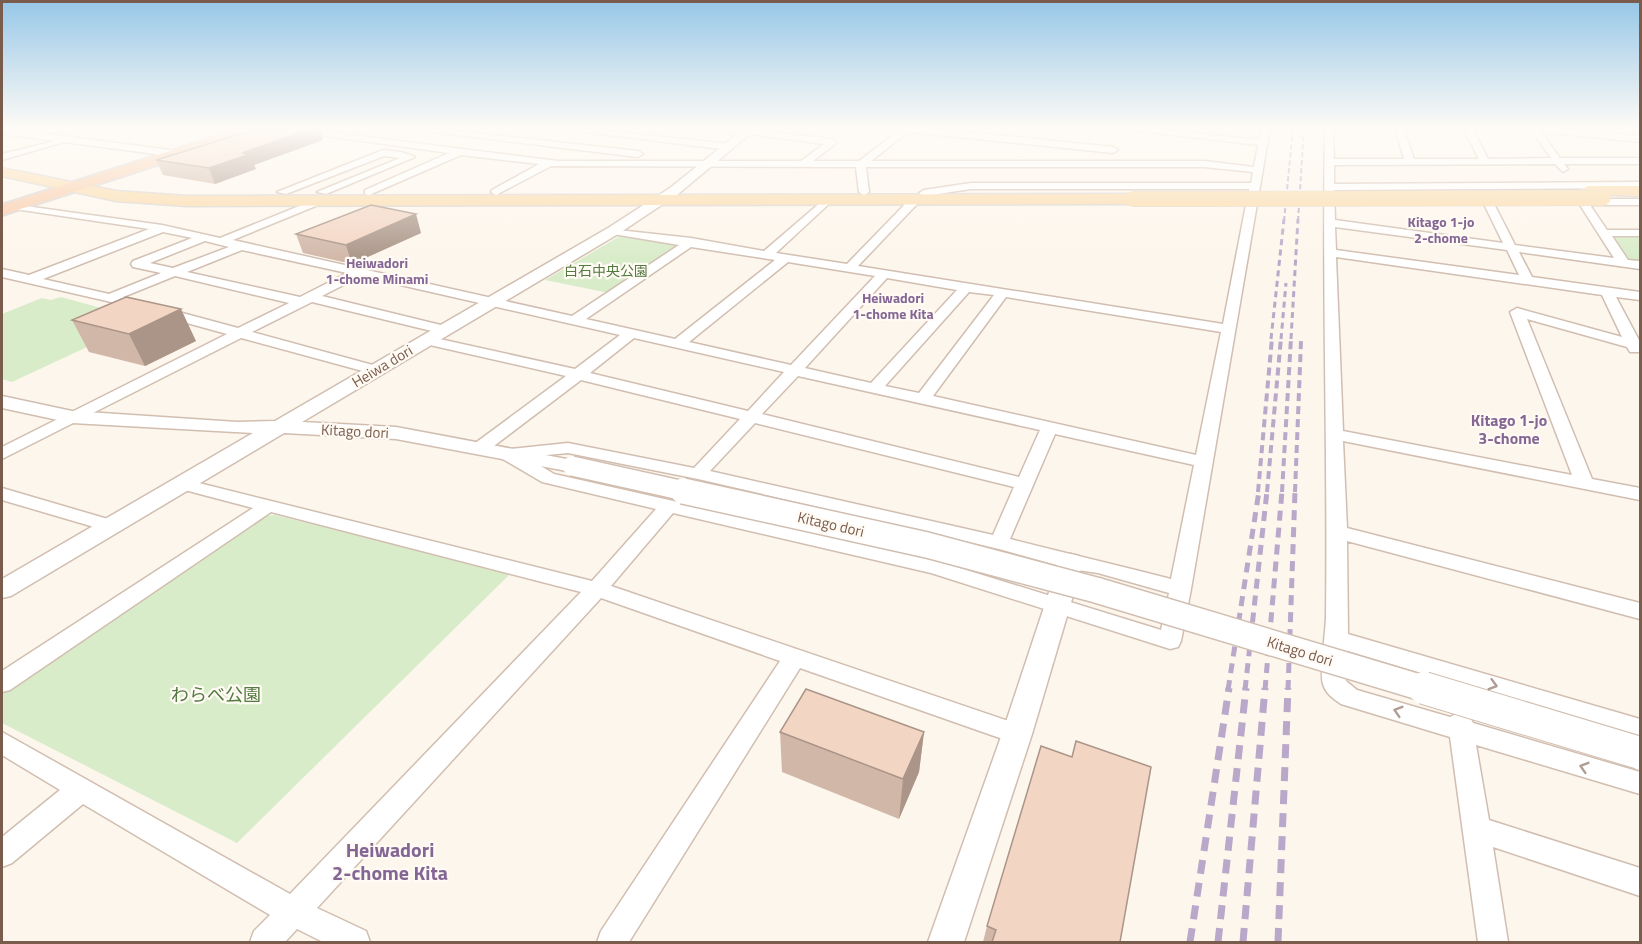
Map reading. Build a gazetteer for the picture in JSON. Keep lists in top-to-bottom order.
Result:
{
  "streets": {
    "street": ["Heiwa dori", "Kitago dori"]
  },
  "crossings": [
    ["Heiwa dori", "Kitago dori"]
  ],
  "districts": [
    "Kitago 1-jo 2-chome",
    "Heiwadori 1-chome Minami",
    "Heiwadori 1-chome Kita",
    "Kitago 1-jo 3-chome",
    "Heiwadori 2-chome Kita"
  ],
  "parks": ["白石中央公園", "わらべ公園"]
}
